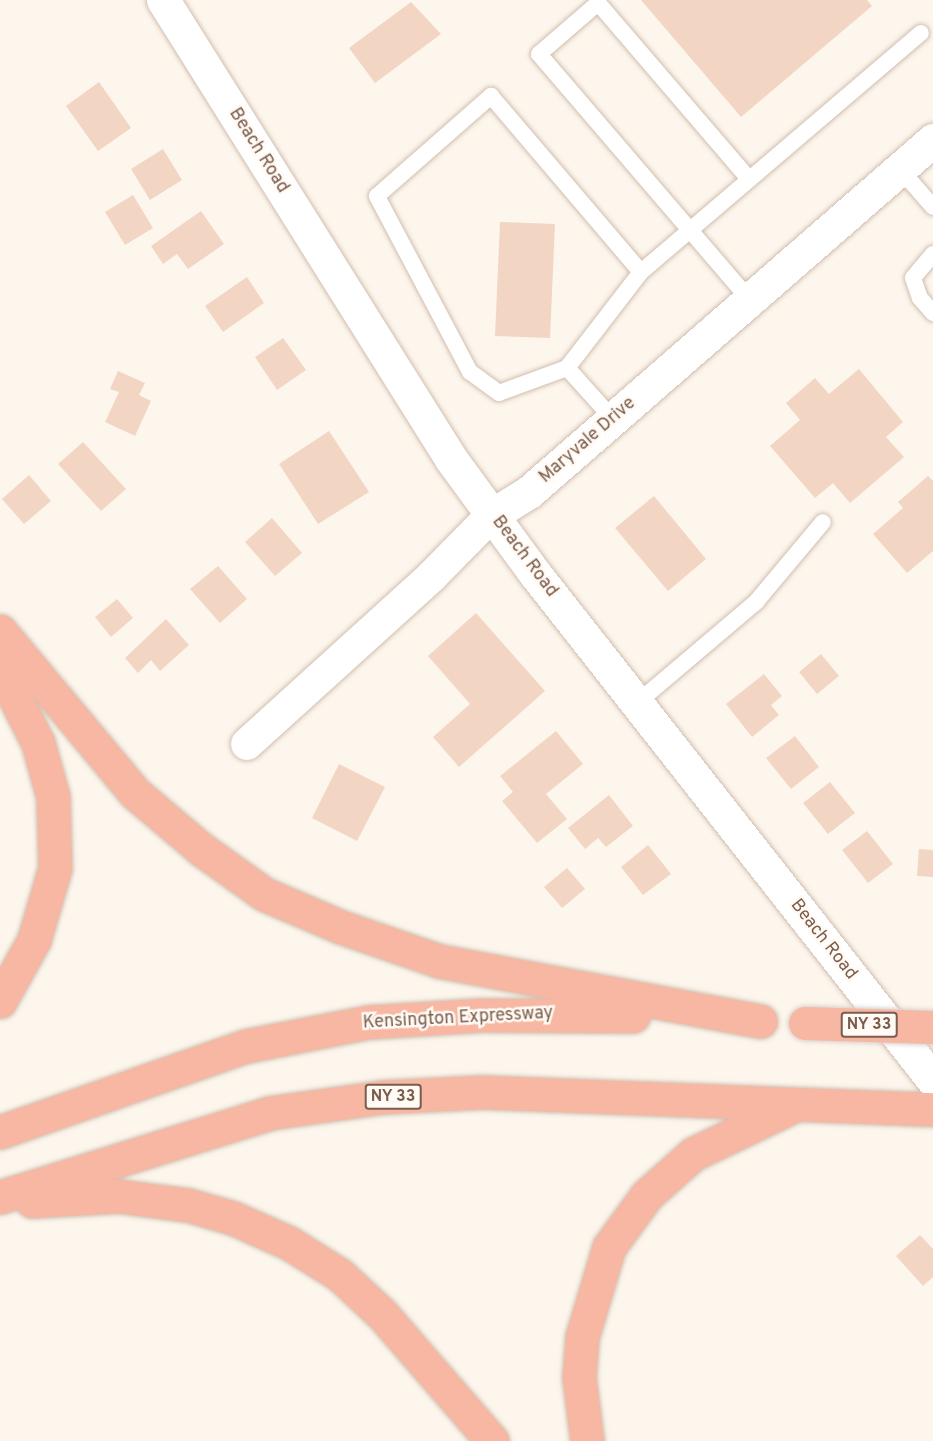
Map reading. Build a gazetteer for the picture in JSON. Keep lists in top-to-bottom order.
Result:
{
  "streets": {
    "highway": ["Kensington Expressway", "NY 33"],
    "street": ["Beach Road", "Maryvale Drive"]
  },
  "crossings": [
    ["Beach Road", "Maryvale Drive"]
  ]
}
